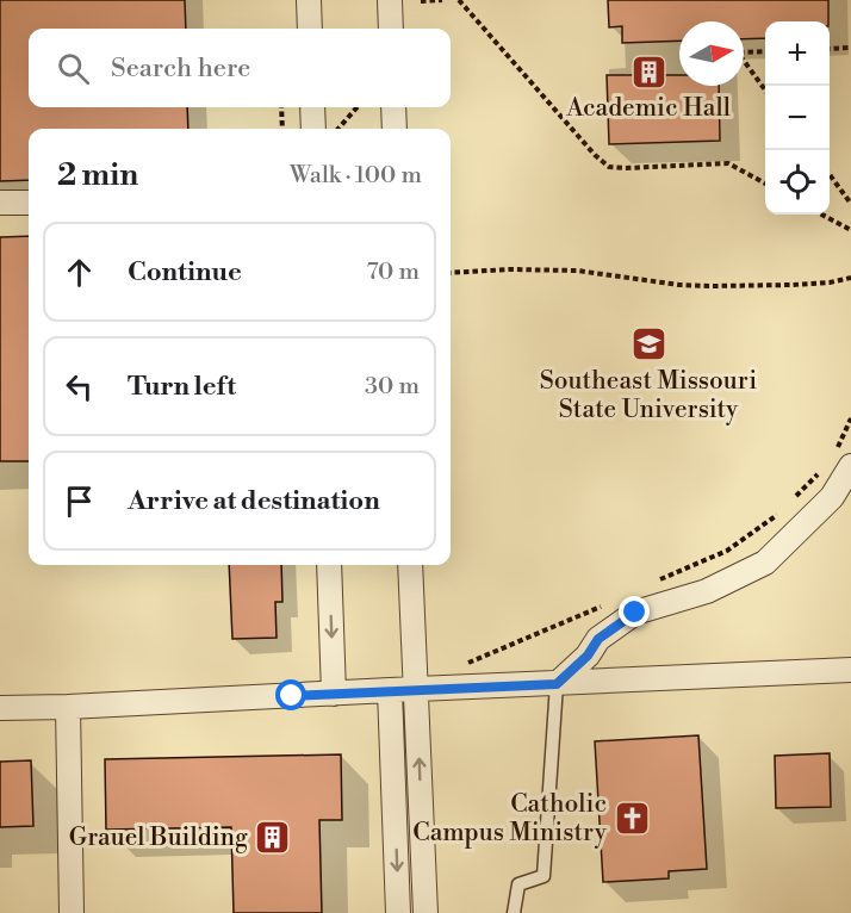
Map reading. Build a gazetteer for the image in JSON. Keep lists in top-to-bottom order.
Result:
{
  "places": {
    "building": ["Academic Hall", "Grauel Building"],
    "school or university": ["Southeast Missouri State University"],
    "church": ["Catholic Campus Ministry"]
  },
  "north": "right",
  "page": {
    "map_buttons": ["+", "−"],
    "search": "Search here",
    "heading": ["2 min", "Walk · 100 m"],
    "list": [
      ["Continue", "70 m"],
      ["Turn left", "30 m"],
      "Arrive at destination"
    ]
  }
}
